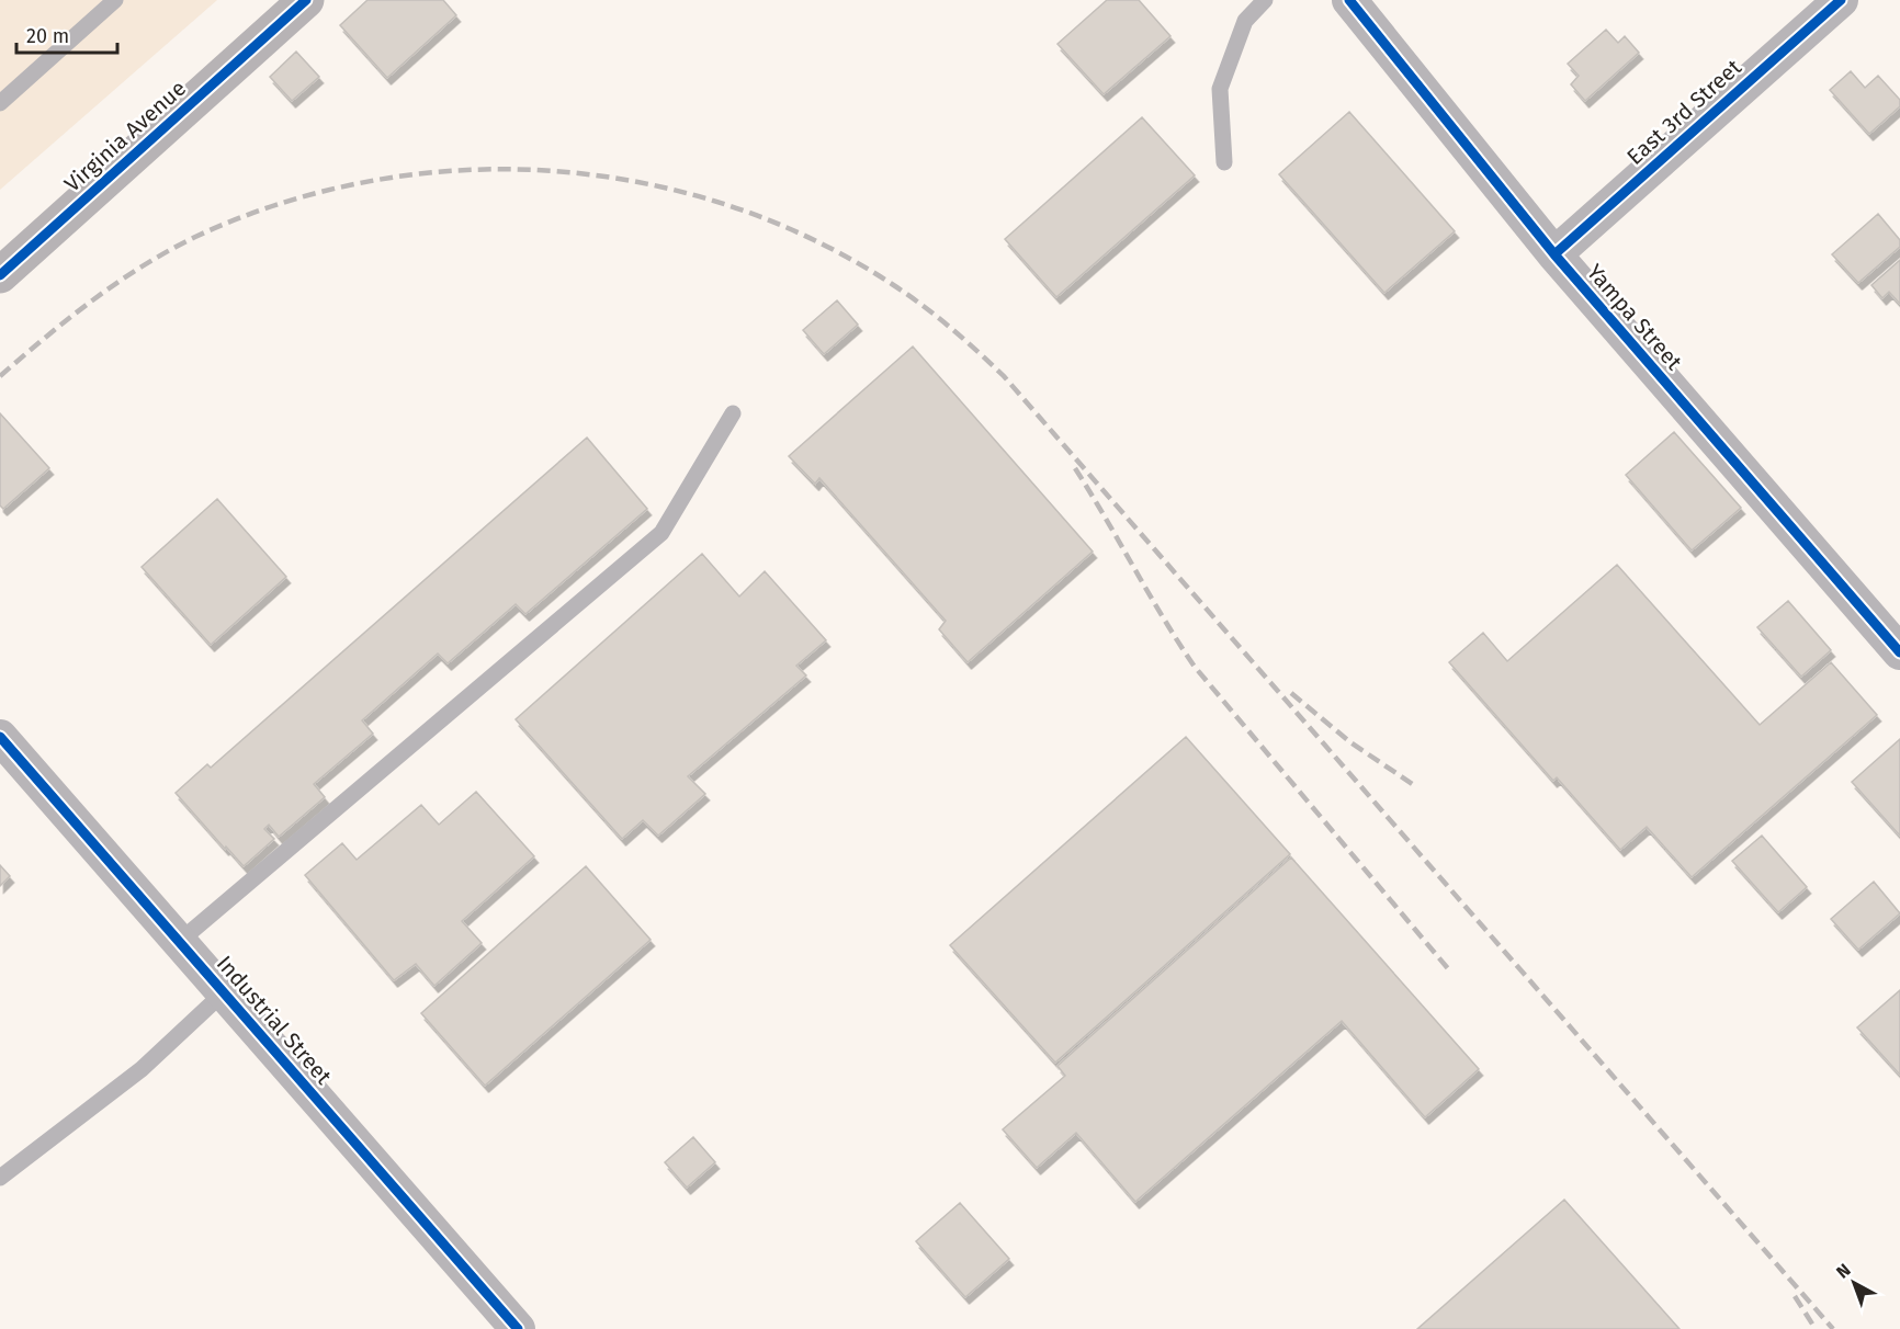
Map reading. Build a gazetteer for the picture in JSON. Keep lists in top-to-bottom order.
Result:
{
  "streets": {
    "street": [
      "East 3rd Street",
      "Virginia Avenue",
      "Yampa Street",
      "Industrial Street"
    ]
  },
  "crossings": [
    ["East 3rd Street", "Yampa Street"]
  ],
  "scale_bar": "20 m",
  "north": "top left"
}
